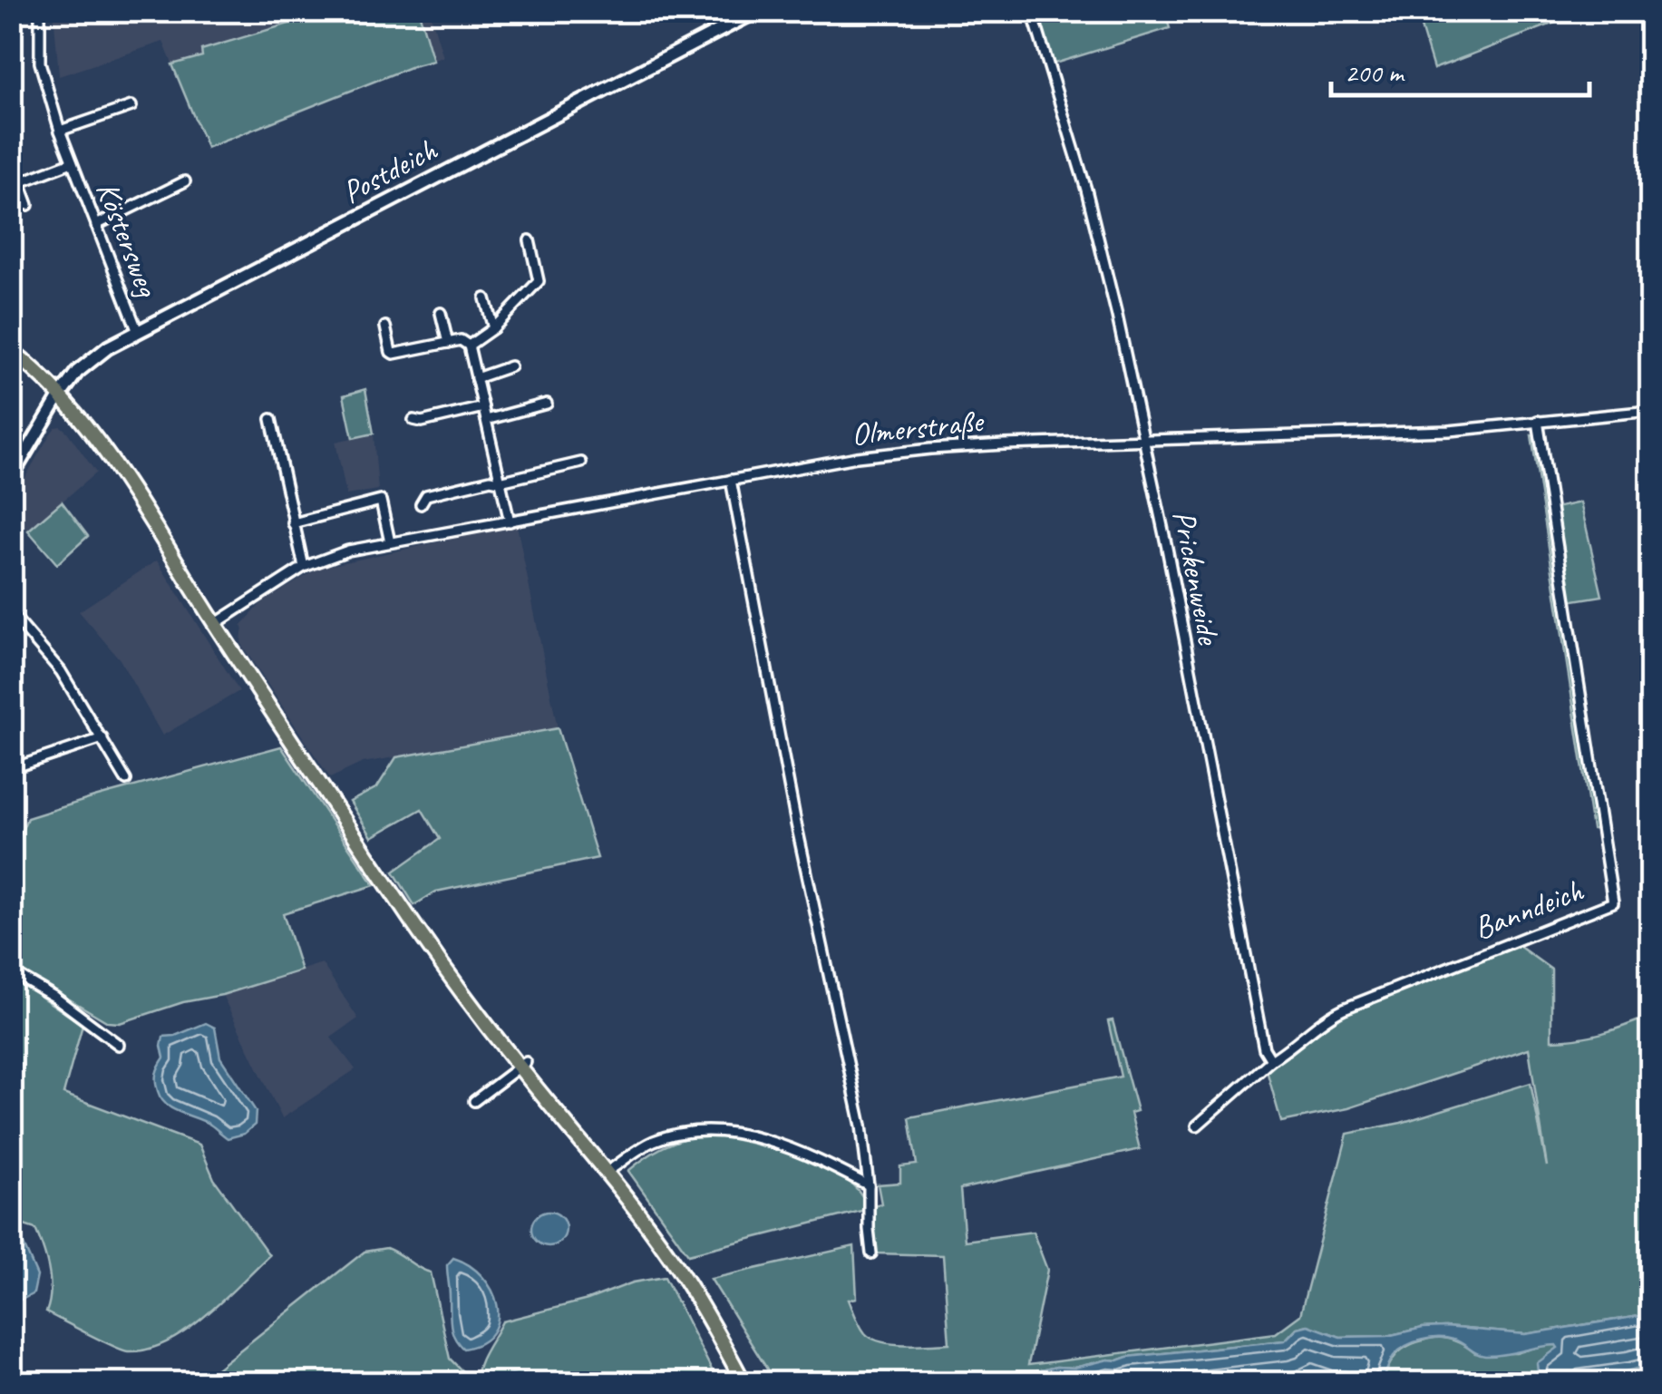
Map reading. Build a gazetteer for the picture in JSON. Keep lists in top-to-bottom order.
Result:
{
  "streets": {
    "main road": ["Postdeich"],
    "street": [
      "Köstersweg",
      "Olmerstraße",
      "Prickenweide",
      "Banndeich"
    ]
  },
  "crossings": [
    ["Postdeich", "Köstersweg"],
    ["Olmerstraße", "Prickenweide"],
    ["Olmerstraße", "Banndeich"],
    ["Prickenweide", "Banndeich"]
  ],
  "scale_bar": "200 m"
}
